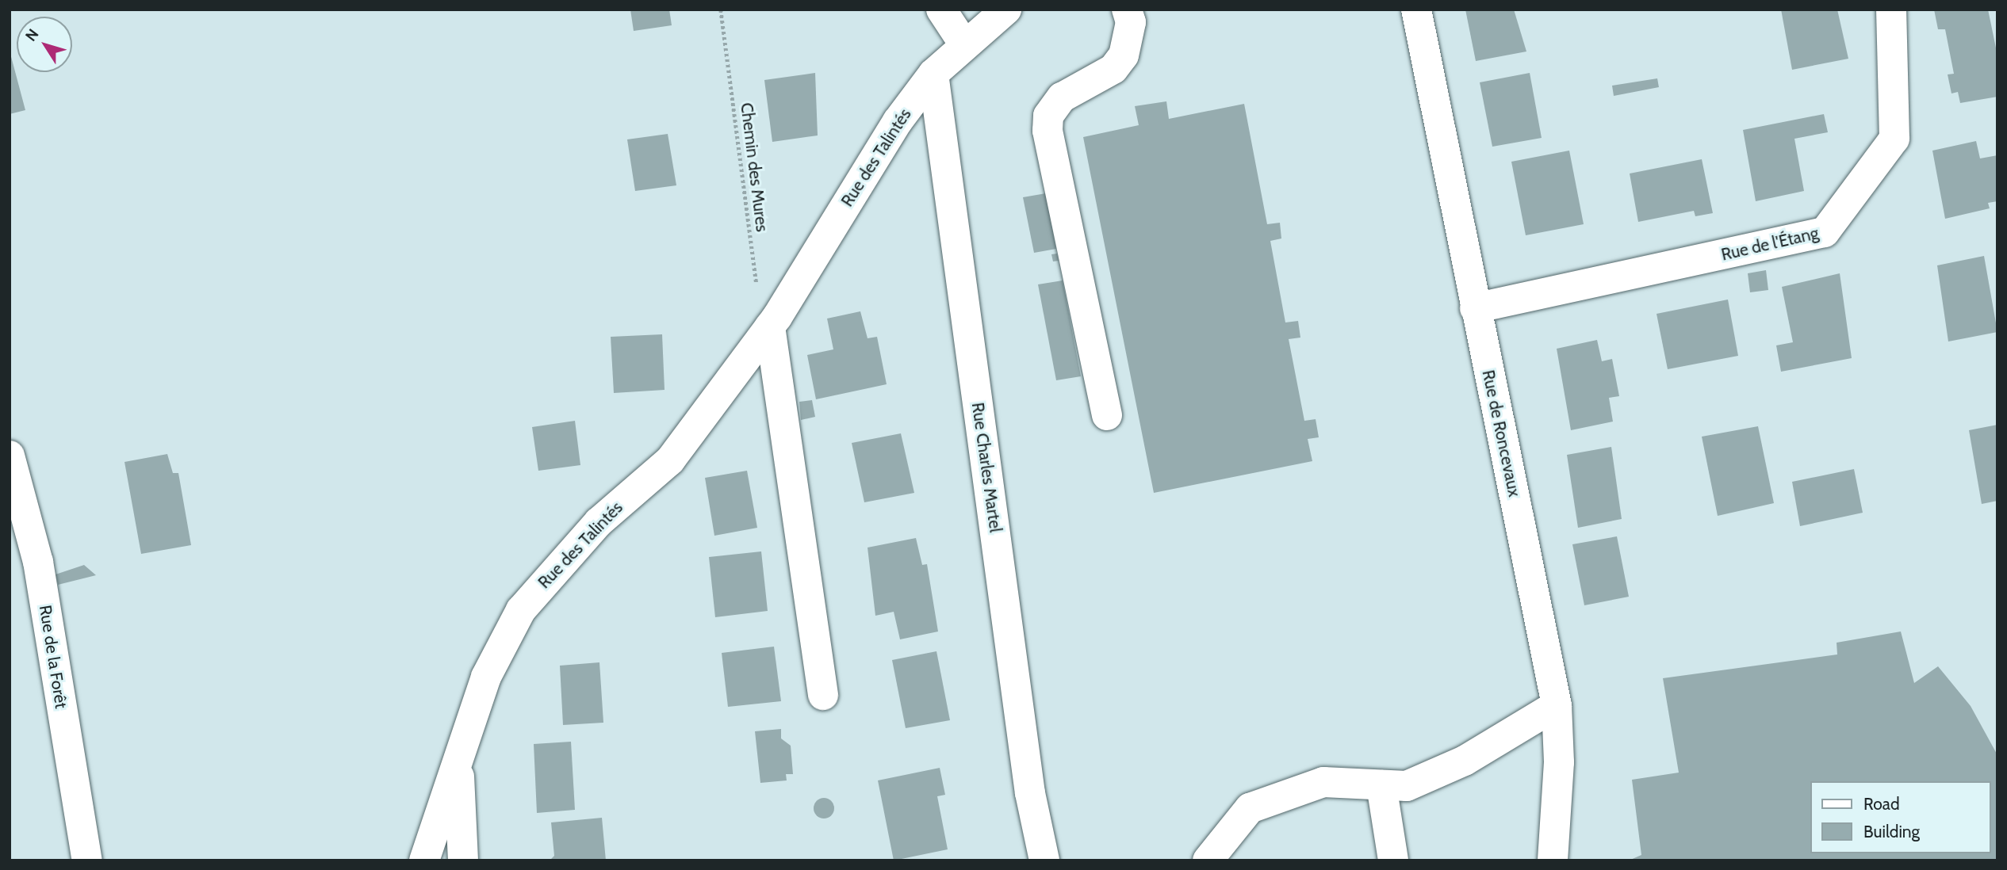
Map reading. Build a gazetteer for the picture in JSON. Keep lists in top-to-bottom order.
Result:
{
  "streets": {
    "street": [
      "Rue des Talintés",
      "Rue de l'Étang",
      "Rue de Roncevaux",
      "Rue Charles Martel",
      "Rue de la Forêt"
    ],
    "path": ["Chemin des Mures"]
  },
  "crossings": [
    ["Rue des Talintés", "Chemin des Mures"],
    ["Rue des Talintés", "Rue Charles Martel"],
    ["Rue de l'Étang", "Rue de Roncevaux"]
  ],
  "legend": ["Road", "Building"],
  "north": "top left"
}
